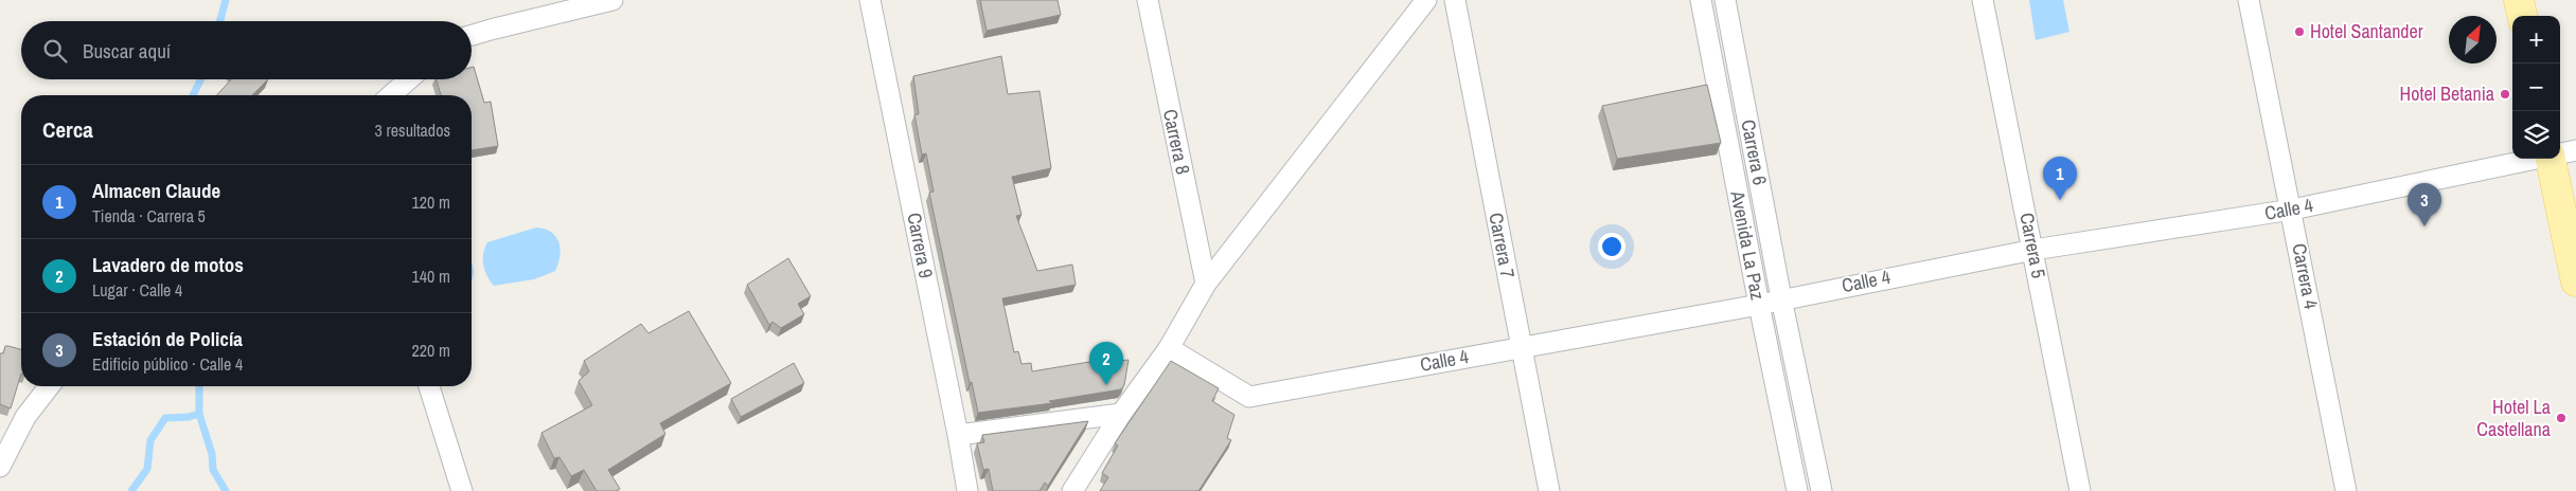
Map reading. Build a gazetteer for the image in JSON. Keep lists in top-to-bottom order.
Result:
{
  "streets": {
    "street": [
      "Carrera 8",
      "Carrera 6",
      "Calle 4",
      "Carrera 9",
      "Carrera 7",
      "Avenida La Paz",
      "Carrera 5",
      "Carrera 4"
    ]
  },
  "crossings": [
    ["Carrera 6", "Calle 4"],
    ["Calle 4", "Carrera 7"],
    ["Calle 4", "Avenida La Paz"],
    ["Calle 4", "Carrera 5"],
    ["Calle 4", "Carrera 4"]
  ],
  "places": ["Hotel Santander", "Hotel Betania", "Hotel La Castellana"],
  "north": "top right",
  "page": {
    "map_buttons": ["+", "−"],
    "search": "Buscar aquí",
    "heading": ["Cerca", "3 resultados"],
    "pins": ["1", "3", "2"],
    "list": [
      {
        "mark": "1",
        "name": "Almacen Claude",
        "note": "Tienda · Carrera 5",
        "value": "120 m"
      },
      {
        "mark": "2",
        "name": "Lavadero de motos",
        "note": "Lugar · Calle 4",
        "value": "140 m"
      },
      {
        "mark": "3",
        "name": "Estación de Policía",
        "note": "Edificio público · Calle 4",
        "value": "220 m"
      }
    ]
  }
}
